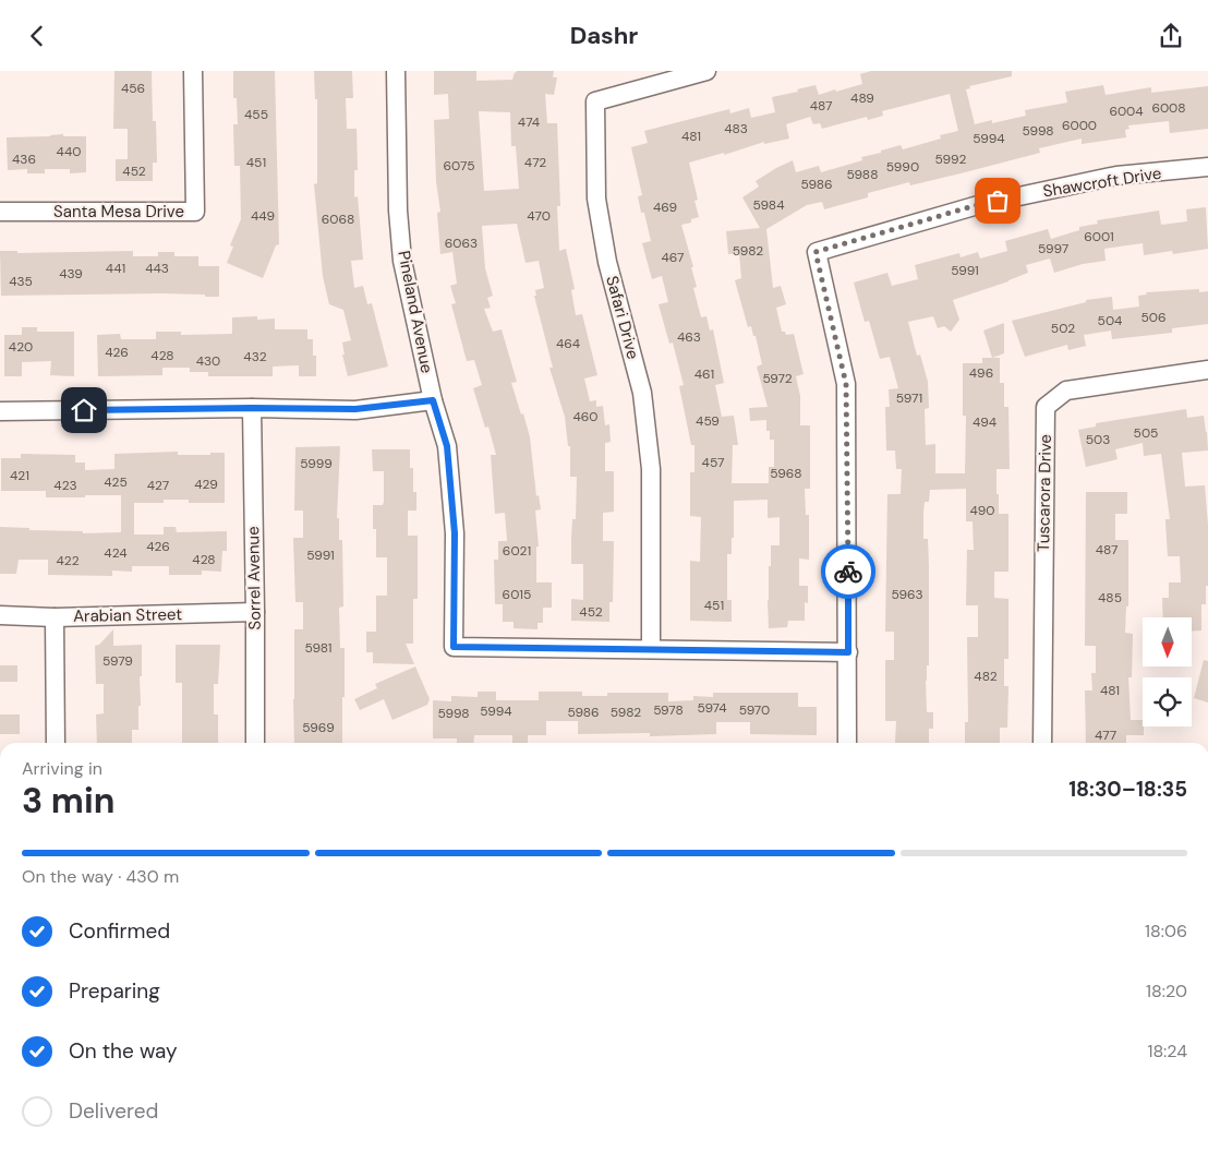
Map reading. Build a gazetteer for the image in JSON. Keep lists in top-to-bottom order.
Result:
{
  "streets": {
    "street": [
      "Shawcroft Drive",
      "Santa Mesa Drive",
      "Pineland Avenue",
      "Safari Drive",
      "Tuscarora Drive",
      "Sorrel Avenue",
      "Arabian Street"
    ]
  },
  "crossings": [
    ["Shawcroft Drive", "Pineland Avenue"],
    ["Pineland Avenue", "Safari Drive"],
    ["Sorrel Avenue", "Arabian Street"]
  ],
  "house_numbers": [
    "456",
    "489",
    "487",
    "6008",
    "6004",
    "455",
    "474",
    "6000",
    "483",
    "5998",
    "481",
    "5994",
    "440",
    "436",
    "5992",
    "451",
    "472",
    "6075",
    "5990",
    "452",
    "5988",
    "5986",
    "5984",
    "469",
    "449",
    "470",
    "6068",
    "6001",
    "6063",
    "5997",
    "5982",
    "467",
    "441",
    "443",
    "5991",
    "439",
    "435",
    "506",
    "504",
    "502",
    "463",
    "464",
    "420",
    "426",
    "428",
    "432",
    "430",
    "496",
    "461",
    "5972",
    "5971",
    "460",
    "459",
    "494",
    "505",
    "503",
    "457",
    "5999",
    "5968",
    "421",
    "425",
    "429",
    "423",
    "427",
    "490",
    "426",
    "487",
    "6021",
    "424",
    "5991",
    "428",
    "422",
    "6015",
    "5963",
    "485",
    "451",
    "452",
    "5981",
    "5979",
    "482",
    "481",
    "5974",
    "5978",
    "5970",
    "5994",
    "5986",
    "5982",
    "5998",
    "5969",
    "477"
  ],
  "north": "bottom",
  "page": {
    "header": "Dashr",
    "heading": ["3 min", "Arriving in", "18:30–18:35"],
    "bar": "On the way · 430 m",
    "list": [
      ["Confirmed", "18:06"],
      ["Preparing", "18:20"],
      ["On the way", "18:24"],
      "Delivered"
    ]
  }
}
